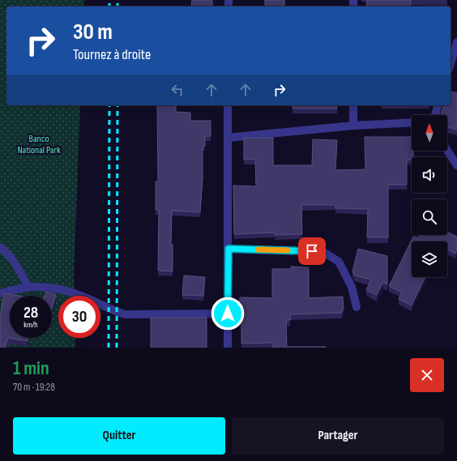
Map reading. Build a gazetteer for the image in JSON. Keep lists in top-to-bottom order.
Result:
{
  "parks": ["Banco National Park"],
  "north": "top",
  "page": {
    "turn": ["30 m", "Tournez à droite"],
    "speed": "28 km/h",
    "limit": "30",
    "heading": ["1 min", "70 m · 19:28"],
    "buttons": ["Quitter", "Partager"]
  }
}
